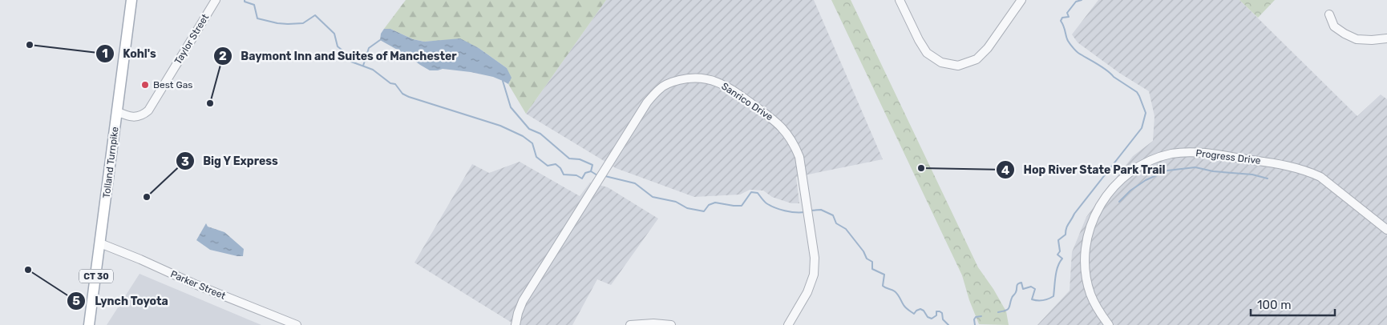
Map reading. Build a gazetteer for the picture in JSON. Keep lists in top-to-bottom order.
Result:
{
  "streets": {
    "main road": ["Tolland Turnpike", "CT 30"],
    "street": [
      "Taylor Street",
      "Sanrico Drive",
      "Progress Drive",
      "Parker Street"
    ]
  },
  "crossings": [
    ["Taylor Street", "Tolland Turnpike"],
    ["Tolland Turnpike", "Parker Street"]
  ],
  "places": [
    "Kohl's",
    "Best Gas",
    "Baymont Inn and Suites of Manchester",
    "Hop River State Park Trail",
    "Big Y Express",
    "Lynch Toyota"
  ],
  "scale_bar": "100 m"
}
